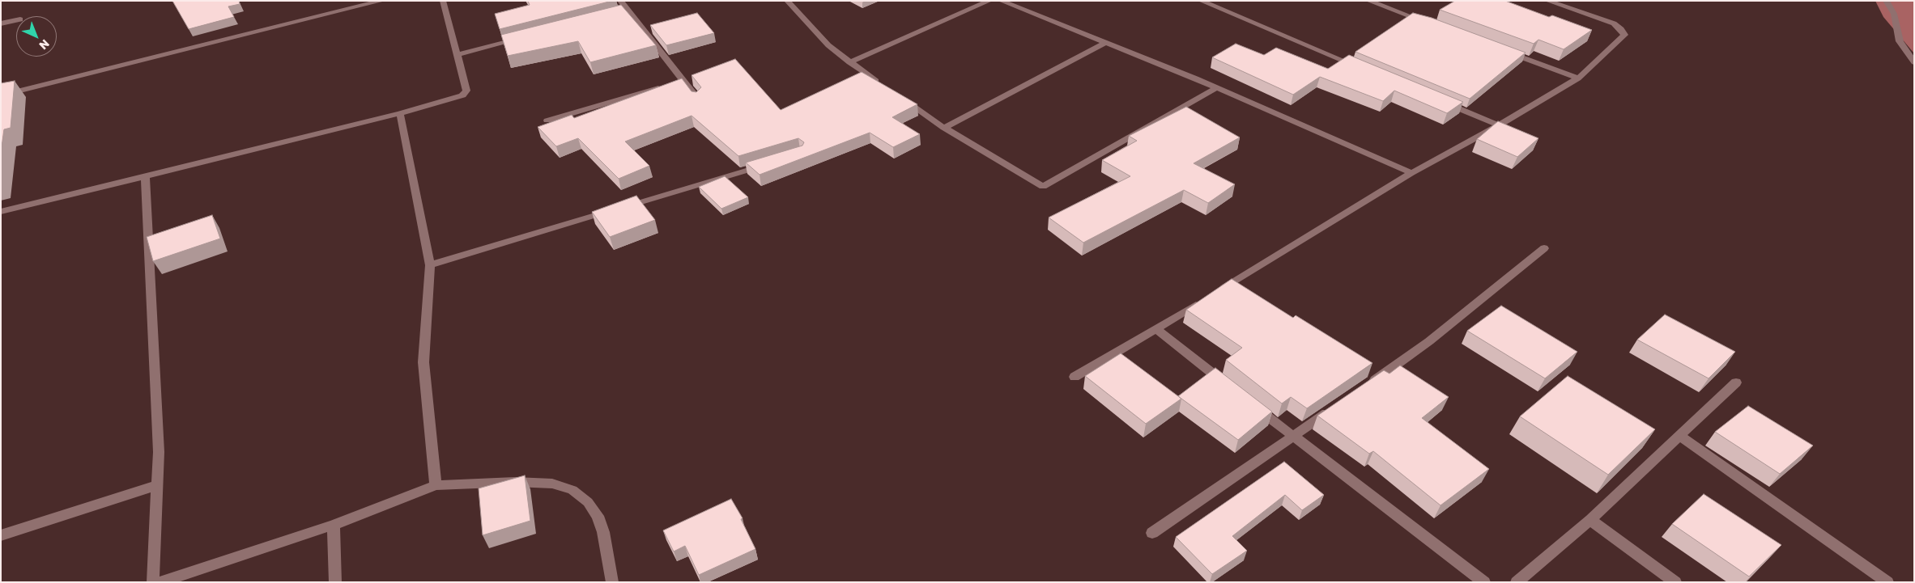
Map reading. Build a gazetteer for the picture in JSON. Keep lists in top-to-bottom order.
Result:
{
  "north": "bottom right"
}
